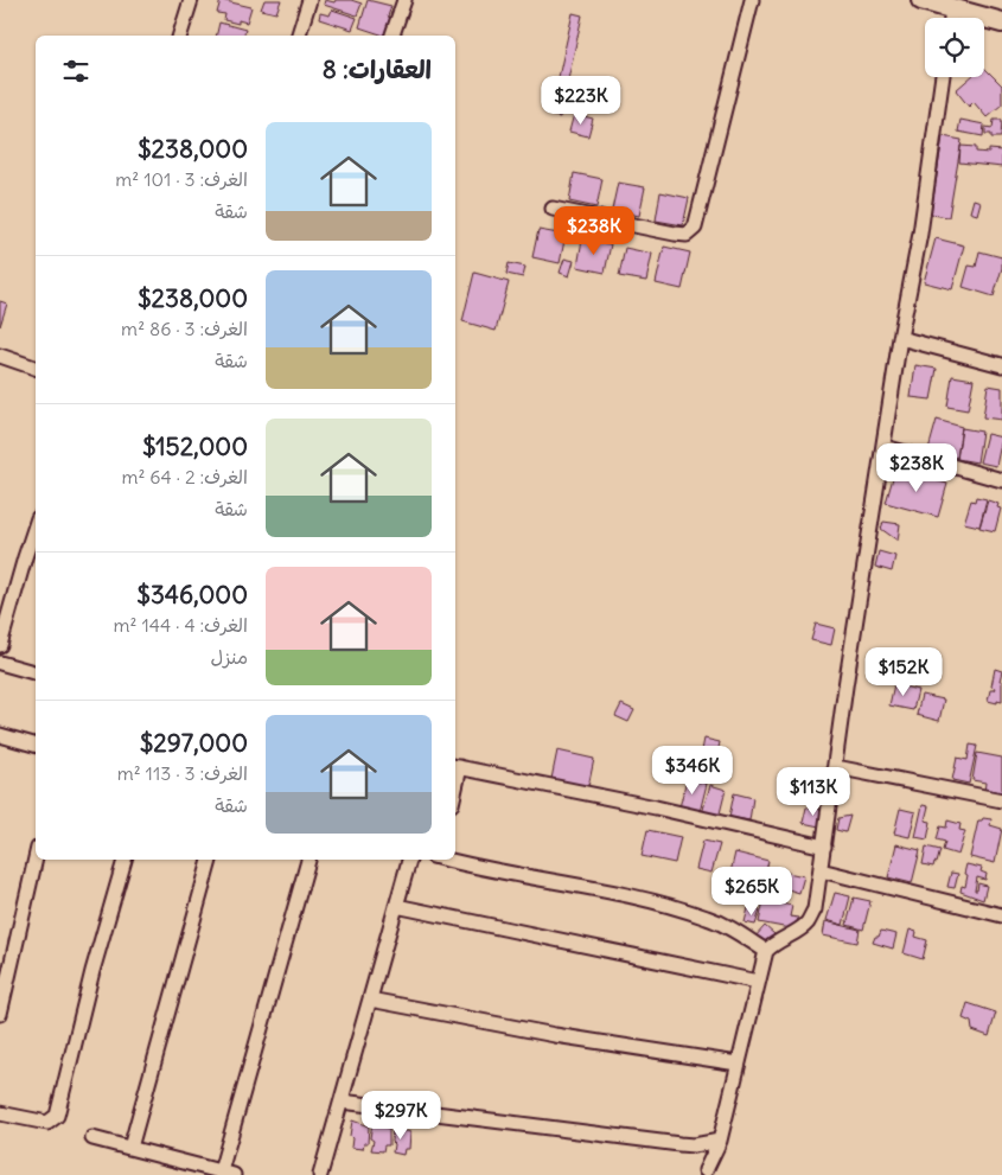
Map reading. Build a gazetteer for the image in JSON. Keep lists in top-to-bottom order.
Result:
{
  "page": {
    "heading": "العقارات: 8",
    "price": [
      "$223K",
      "$238K",
      "$238K",
      "$152K",
      "$346K",
      "$113K",
      "$265K",
      "$297K"
    ],
    "list": [
      {
        "name": "$238,000",
        "note": "الغرف: 3 · 101 m² · شقة"
      },
      {
        "name": "$238,000",
        "note": "الغرف: 3 · 86 m² · شقة"
      },
      {
        "name": "$152,000",
        "note": "الغرف: 2 · 64 m² · شقة"
      },
      {
        "name": "$346,000",
        "note": "الغرف: 4 · 144 m² · منزل"
      },
      {
        "name": "$297,000",
        "note": "الغرف: 3 · 113 m² · شقة"
      }
    ]
  }
}
